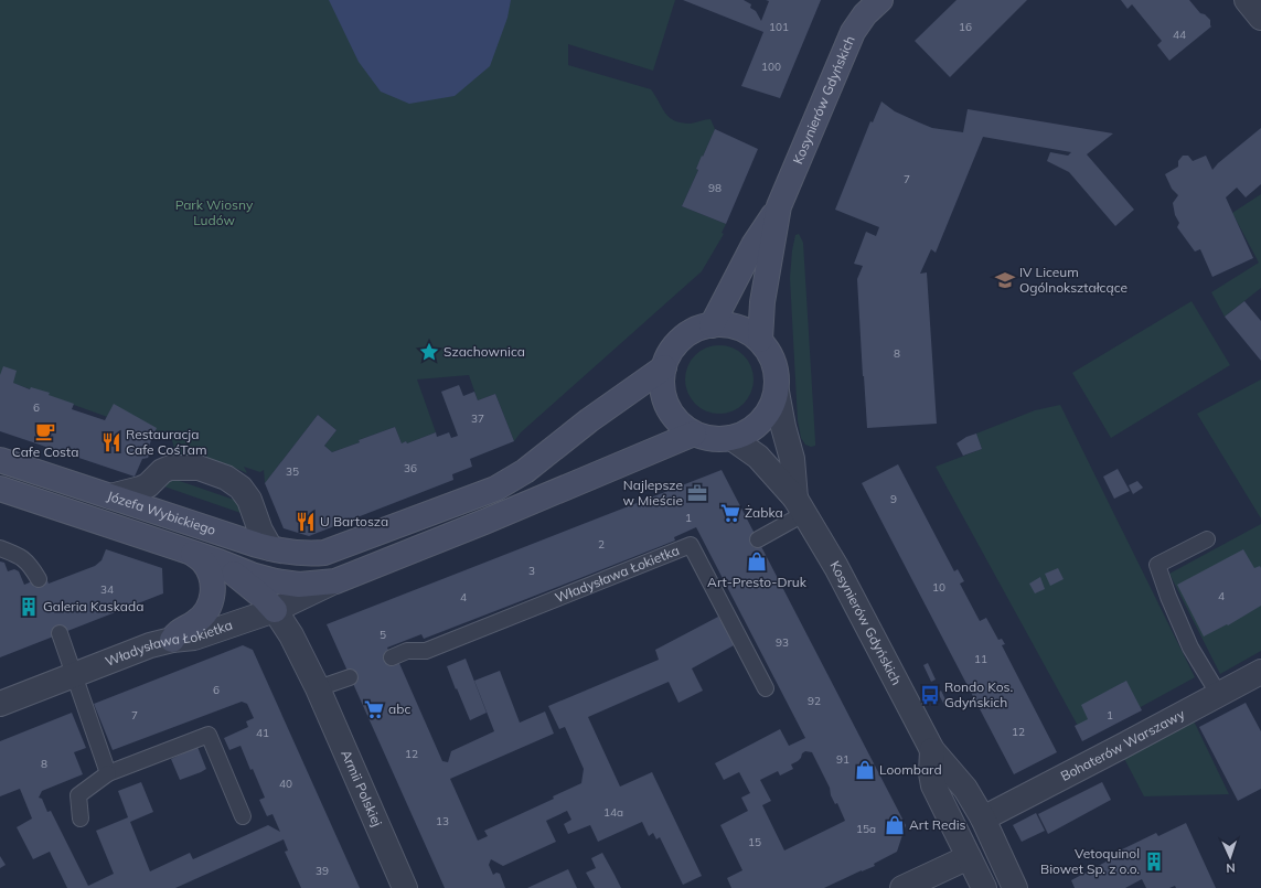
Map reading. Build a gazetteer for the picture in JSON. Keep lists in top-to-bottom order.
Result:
{
  "streets": {
    "main road": ["Kosynierów Gdyńskich", "Józefa Wybickiego", "Władysława Łokietka"],
    "street": ["Bohaterów Warszawy", "Armii Polskiej"]
  },
  "crossings": [
    ["Kosynierów Gdyńskich", "Józefa Wybickiego"],
    ["Kosynierów Gdyńskich", "Władysława Łokietka"],
    ["Kosynierów Gdyńskich", "Bohaterów Warszawy"],
    ["Józefa Wybickiego", "Władysława Łokietka"],
    ["Władysława Łokietka", "Armii Polskiej"]
  ],
  "parks": ["Park Wiosny Ludów"],
  "places": {
    "school or university": ["IV Liceum Ogólnokształcące"],
    "place": ["Szachownica"],
    "cafe": ["Cafe Costa"],
    "restaurant": ["Restauracja Cafe CośTam", "U Bartosza"],
    "office": ["Najlepsze w Mieście"],
    "supermarket": ["Żabka", "abc"],
    "shop": ["Art-Presto-Druk", "Loombard", "Art Redis"],
    "building": ["Galeria Kaskada", "Vetoquinol Biowet Sp. z o.o."],
    "bus stop": ["Rondo Kos. Gdyńskich"]
  },
  "house_numbers": [
    "101",
    "16",
    "44",
    "100",
    "7",
    "98",
    "8",
    "6",
    "37",
    "36",
    "35",
    "9",
    "1",
    "2",
    "3",
    "10",
    "34",
    "4",
    "4",
    "5",
    "93",
    "11",
    "6",
    "92",
    "7",
    "1",
    "12",
    "41",
    "12",
    "91",
    "8",
    "40",
    "14a",
    "13",
    "15a",
    "15",
    "39"
  ],
  "north": "bottom"
}
